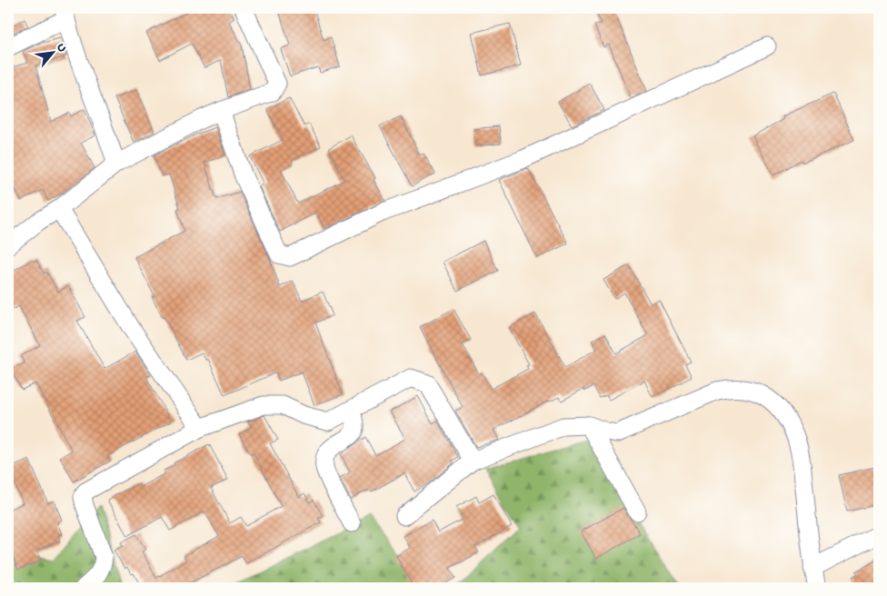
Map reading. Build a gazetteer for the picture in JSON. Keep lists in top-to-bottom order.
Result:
{
  "north": "top right"
}
